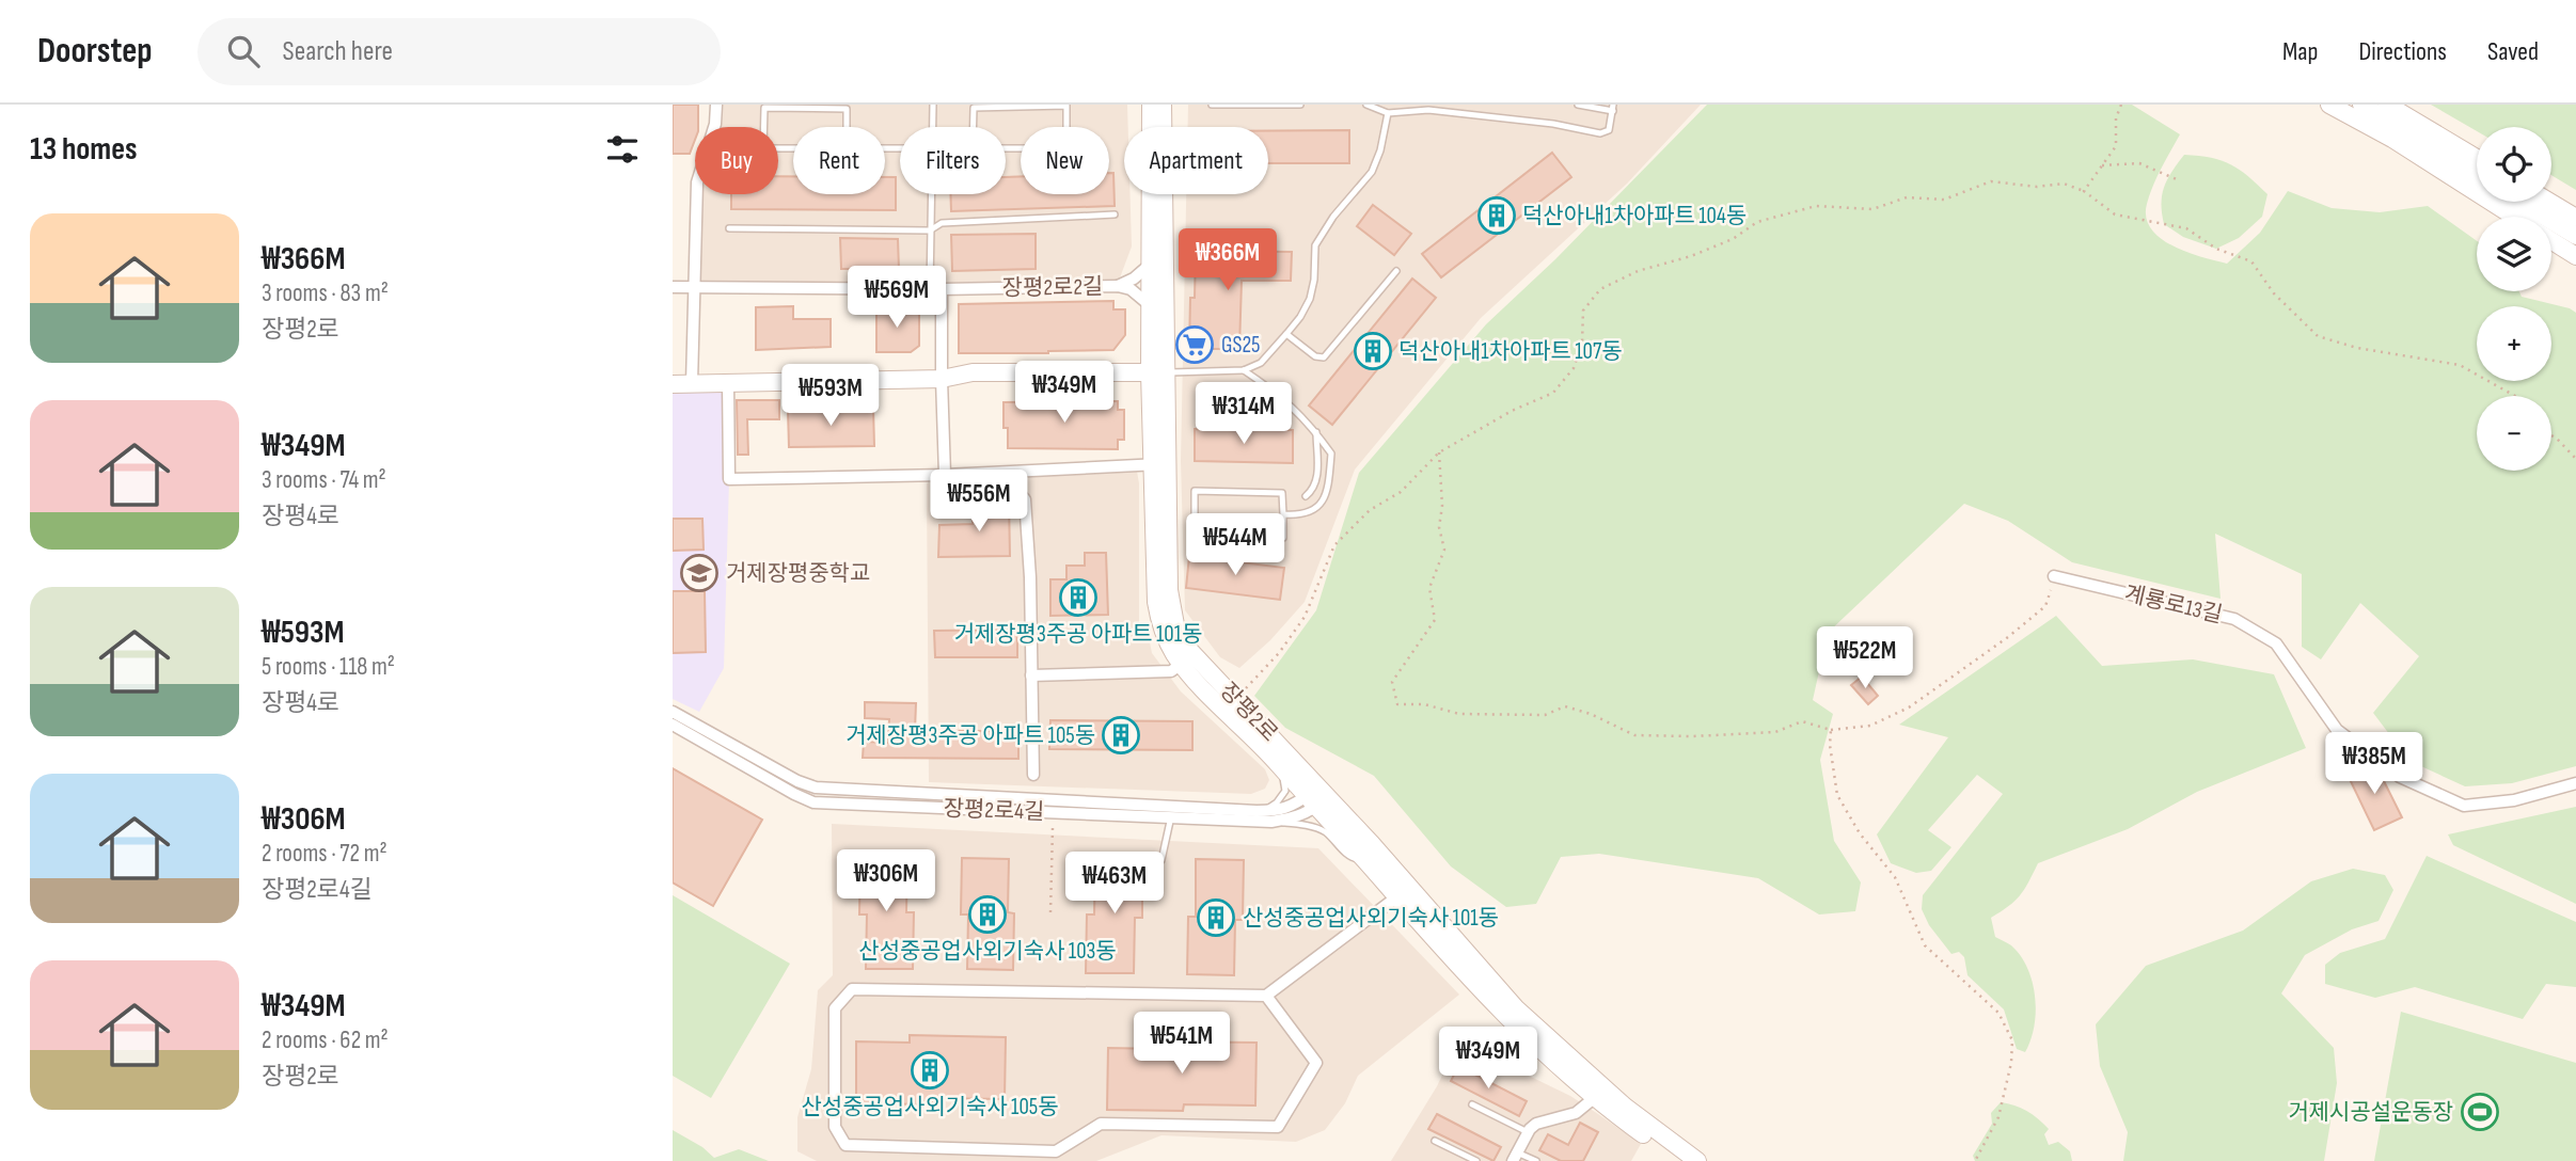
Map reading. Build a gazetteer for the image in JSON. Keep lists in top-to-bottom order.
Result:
{
  "streets": {
    "street": [
      "장평2로2길",
      "계룡로13길",
      "장평2로",
      "장평2로4길"
    ]
  },
  "crossings": [
    ["장평2로", "장평2로4길"]
  ],
  "places": {
    "building": [
      "덕산아내1차아파트 104동",
      "덕산아내1차아파트 107동",
      "거제장평3주공 아파트 101동",
      "거제장평3주공 아파트 105동",
      "산성중공업사외기숙사 103동",
      "산성중공업사외기숙사 101동",
      "산성중공업사외기숙사 105동"
    ],
    "supermarket": ["GS25"],
    "school or university": ["거제장평중학교"],
    "sports": ["거제시공설운동장"]
  },
  "page": {
    "header": "Doorstep",
    "search": "Search here",
    "nav": ["Map", "Directions", "Saved"],
    "heading": "13 homes",
    "map_buttons": ["+", "−"],
    "chip": [
      "Buy",
      "Rent",
      "Filters",
      "New",
      "Apartment"
    ],
    "list": [
      {
        "name": "₩366M",
        "note": "3 rooms · 83 m² · 장평2로"
      },
      {
        "name": "₩349M",
        "note": "3 rooms · 74 m² · 장평4로"
      },
      {
        "name": "₩593M",
        "note": "5 rooms · 118 m² · 장평4로"
      },
      {
        "name": "₩306M",
        "note": "2 rooms · 72 m² · 장평2로4길"
      },
      {
        "name": "₩349M",
        "note": "2 rooms · 62 m² · 장평2로"
      }
    ],
    "price": [
      "₩366M",
      "₩569M",
      "₩349M",
      "₩593M",
      "₩314M",
      "₩556M",
      "₩544M",
      "₩522M",
      "₩385M",
      "₩306M",
      "₩463M",
      "₩541M",
      "₩349M"
    ]
  }
}
